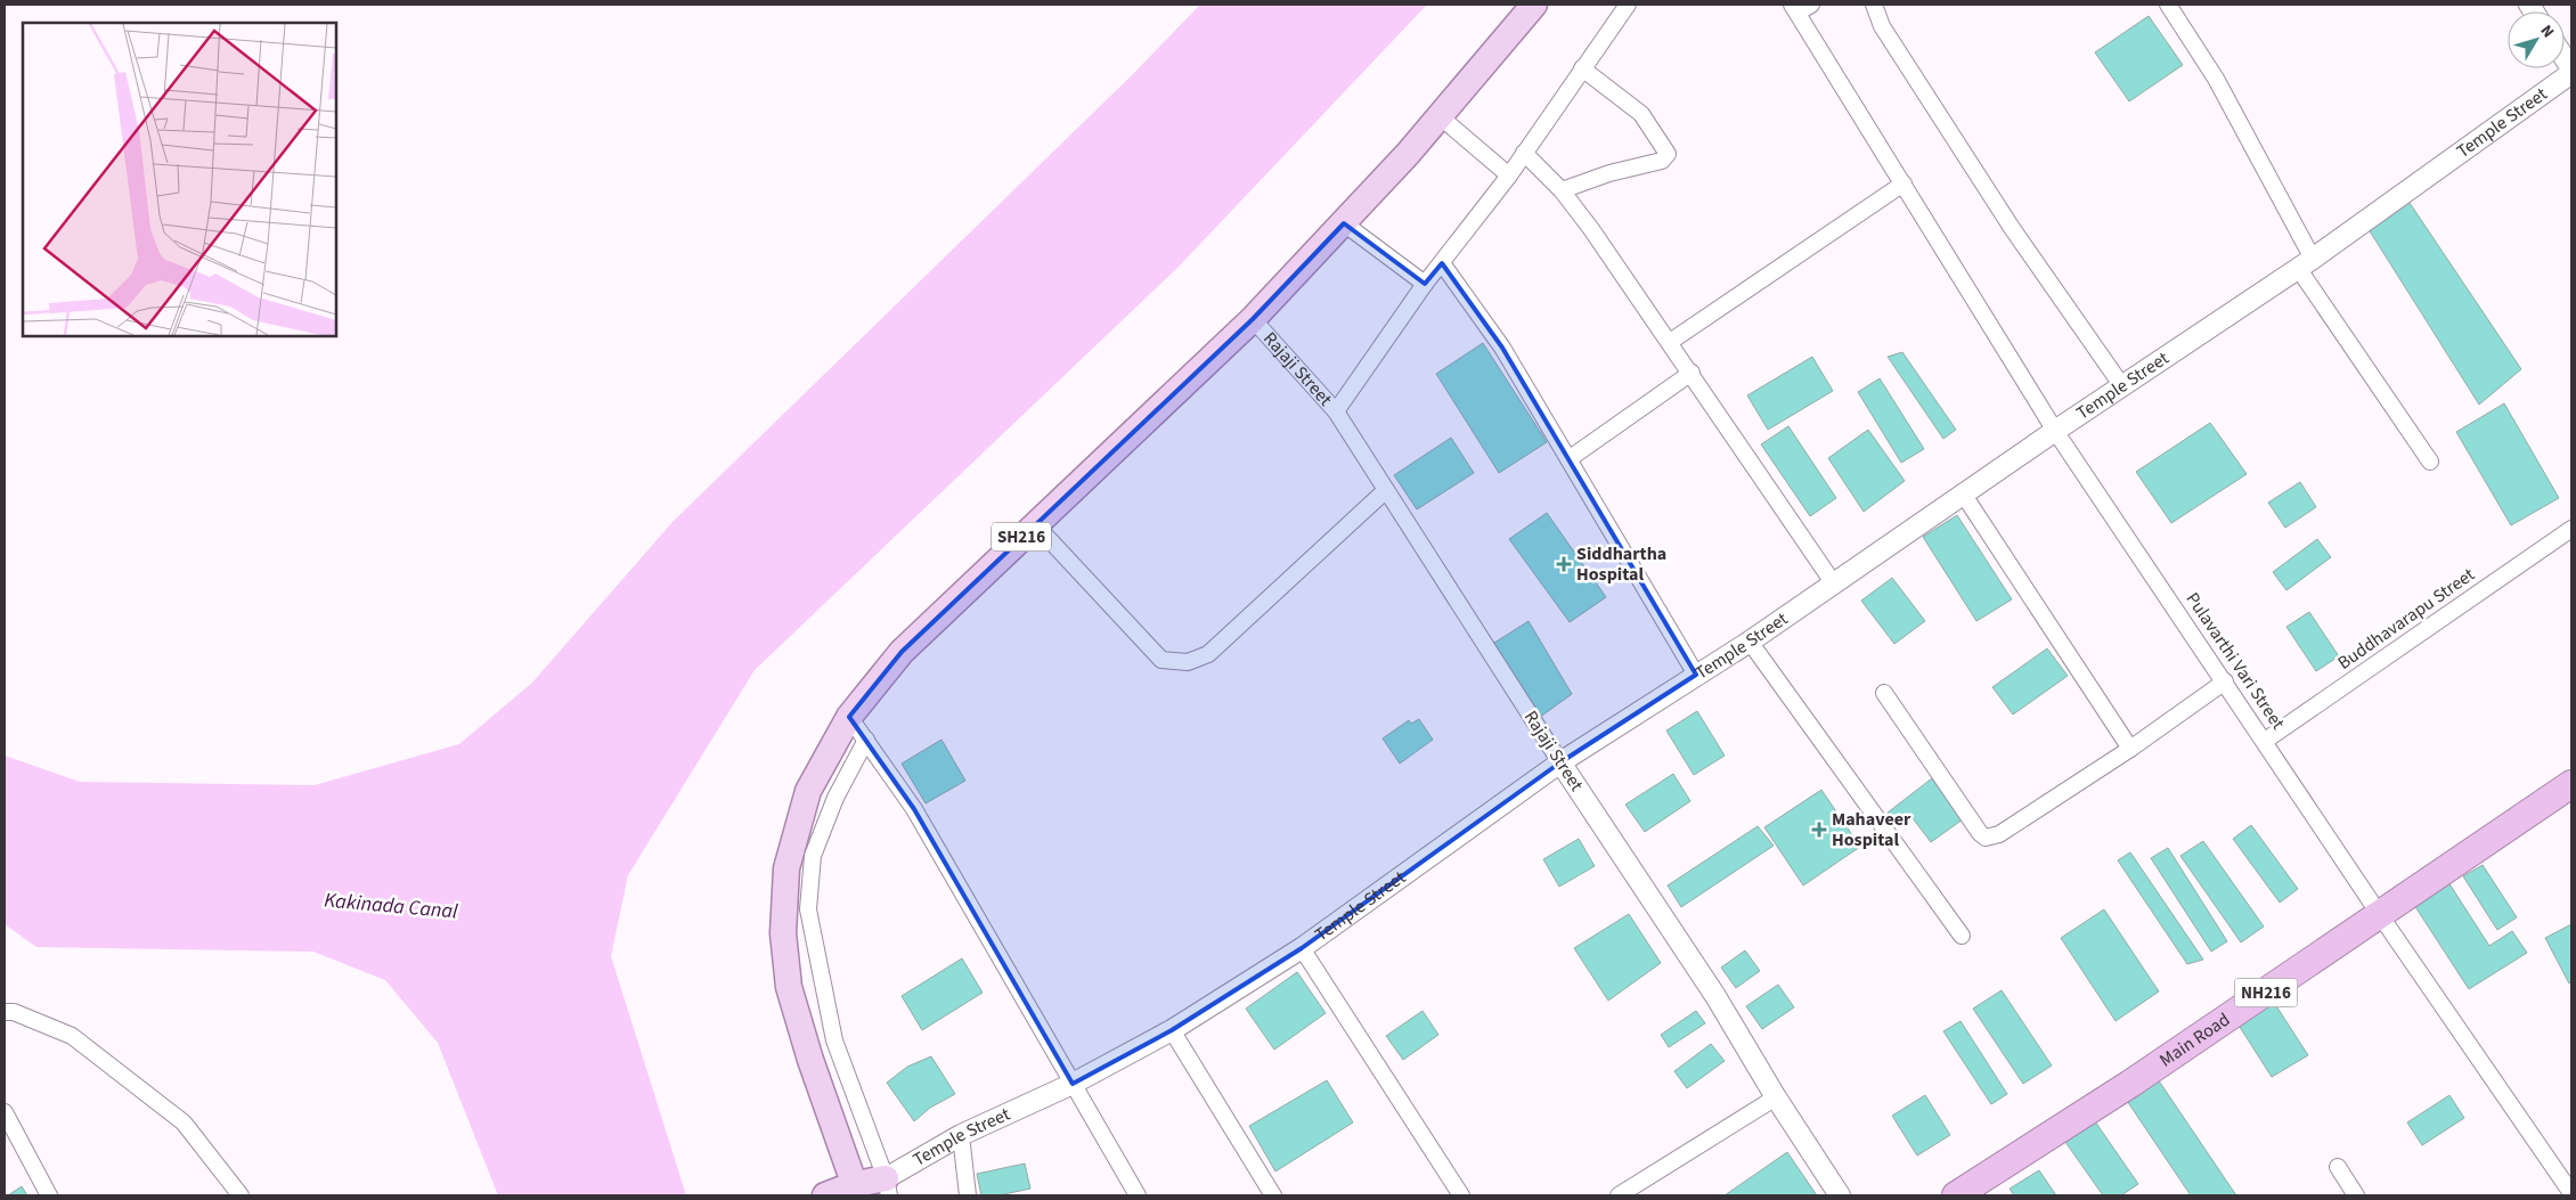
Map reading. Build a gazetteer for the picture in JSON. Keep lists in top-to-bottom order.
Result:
{
  "streets": {
    "highway": ["NH216", "Main Road"],
    "main road": ["SH216"],
    "street": [
      "Temple Street",
      "Rajaji Street",
      "Buddhavarapu Street",
      "Pulavarthi Vari Street"
    ]
  },
  "crossings": [
    ["Temple Street", "Rajaji Street"],
    ["Temple Street", "Pulavarthi Vari Street"],
    ["Rajaji Street", "SH216"],
    ["Buddhavarapu Street", "Pulavarthi Vari Street"],
    ["Pulavarthi Vari Street", "Main Road"]
  ],
  "water": ["Kakinada Canal"],
  "places": {
    "health": ["Siddhartha Hospital", "Mahaveer Hospital"]
  },
  "north": "top right"
}
